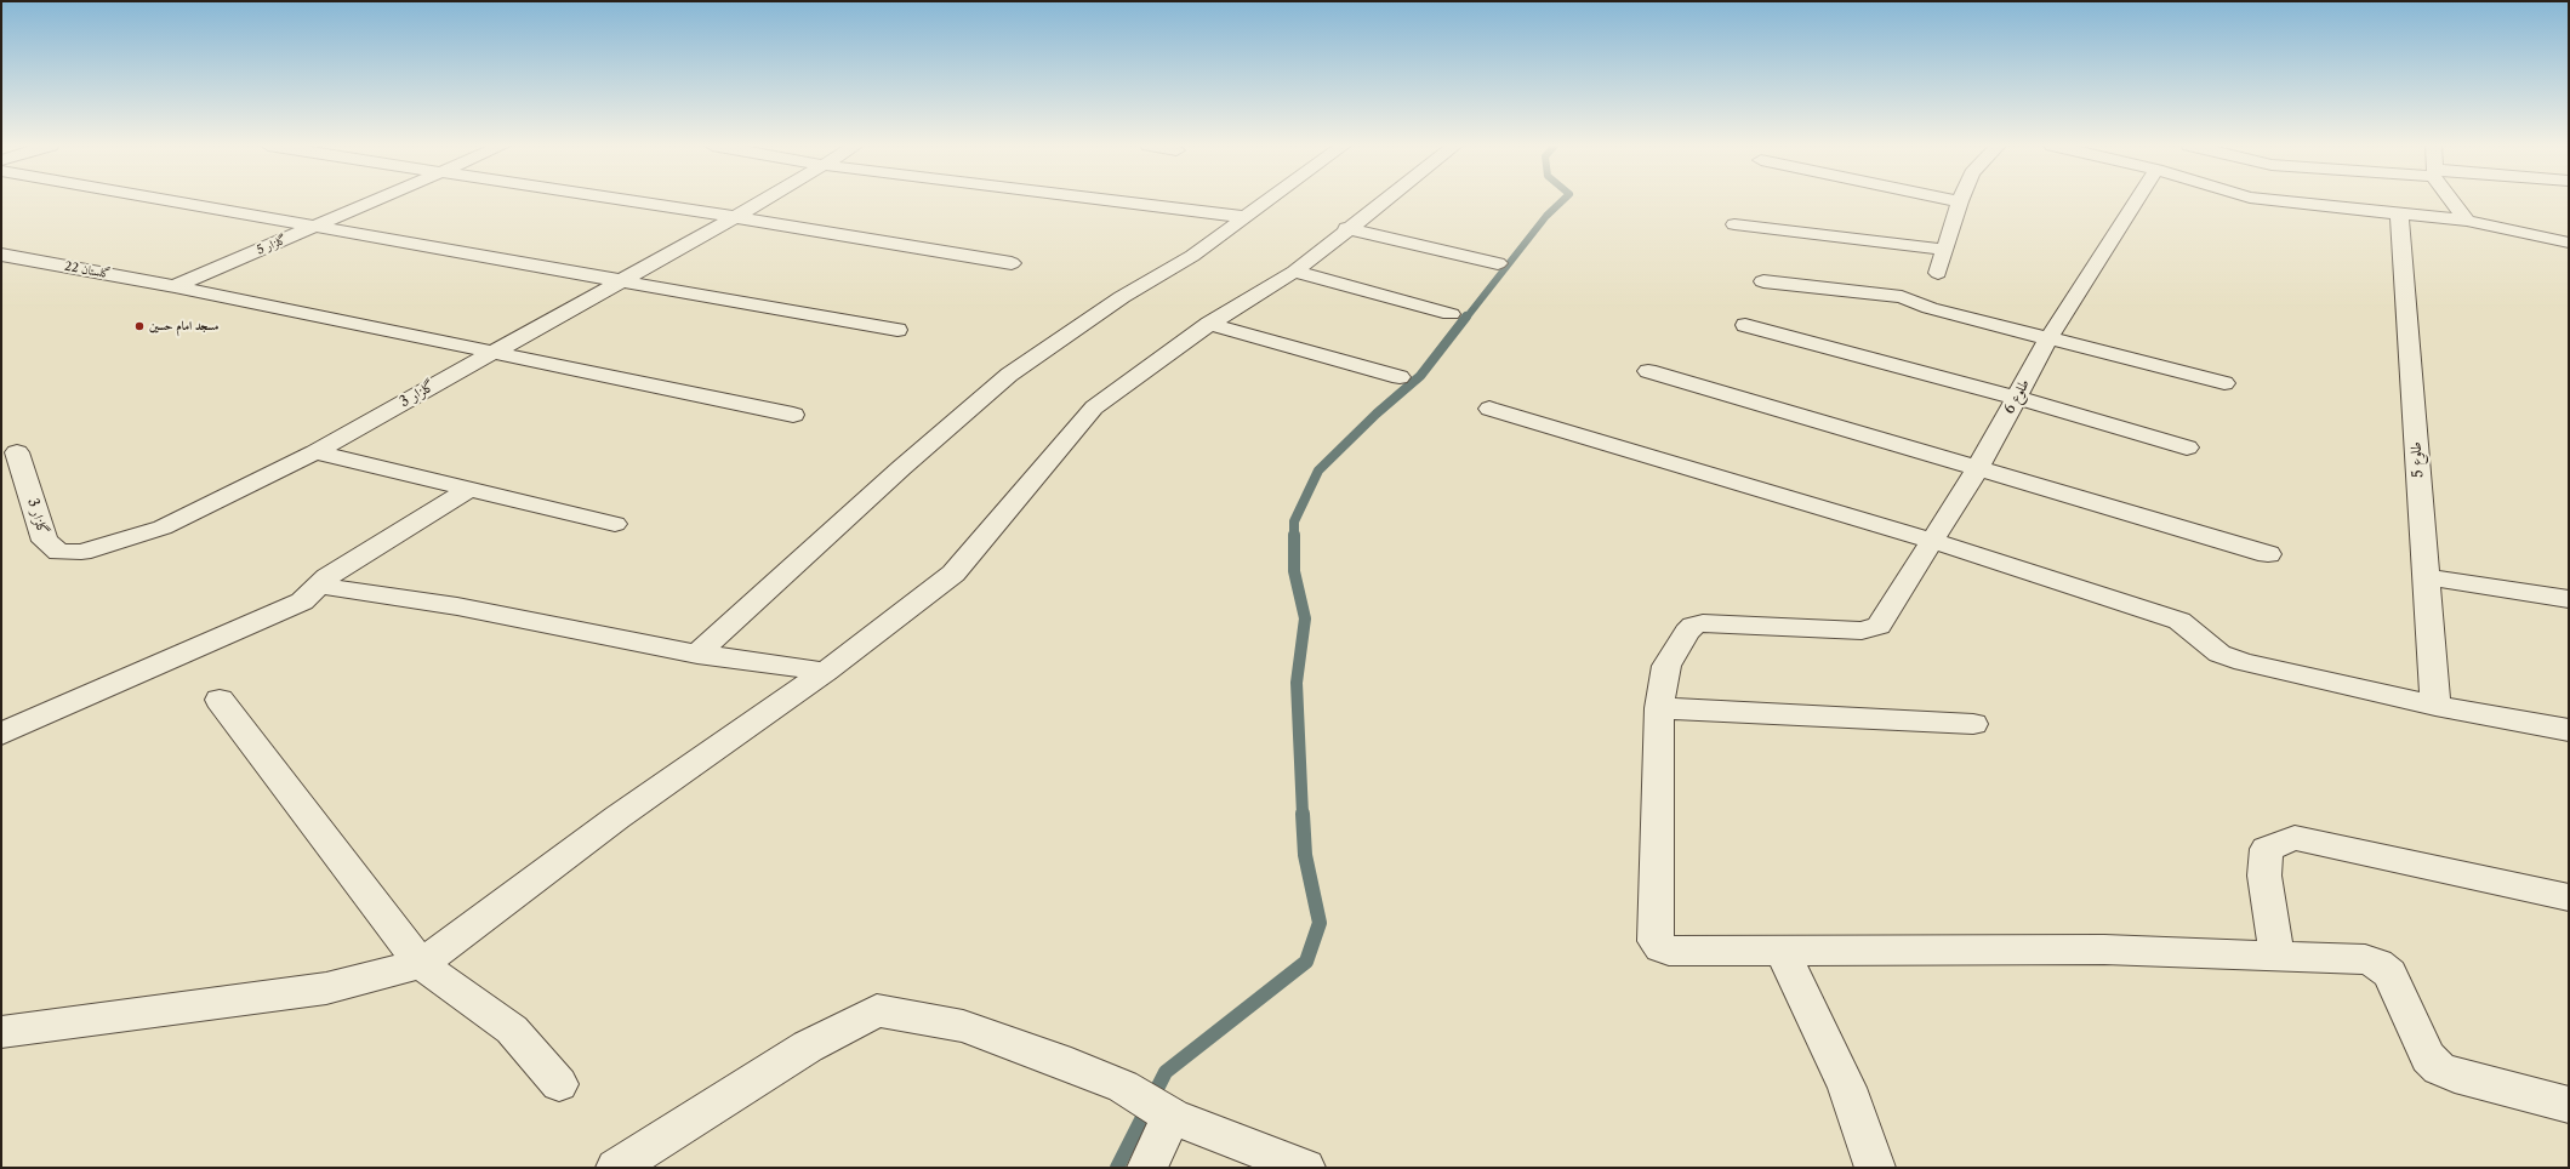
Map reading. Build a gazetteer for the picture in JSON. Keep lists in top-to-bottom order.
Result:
{
  "streets": {
    "street": [
      "گلزار 5",
      "گلستان 22",
      "گلزار 3",
      "طلوع 6",
      "طلوع 5"
    ]
  },
  "crossings": [
    ["گلزار 5", "گلستان 22"],
    ["گلستان 22", "گلزار 3"]
  ],
  "places": ["مسجد امام حسین"]
}
